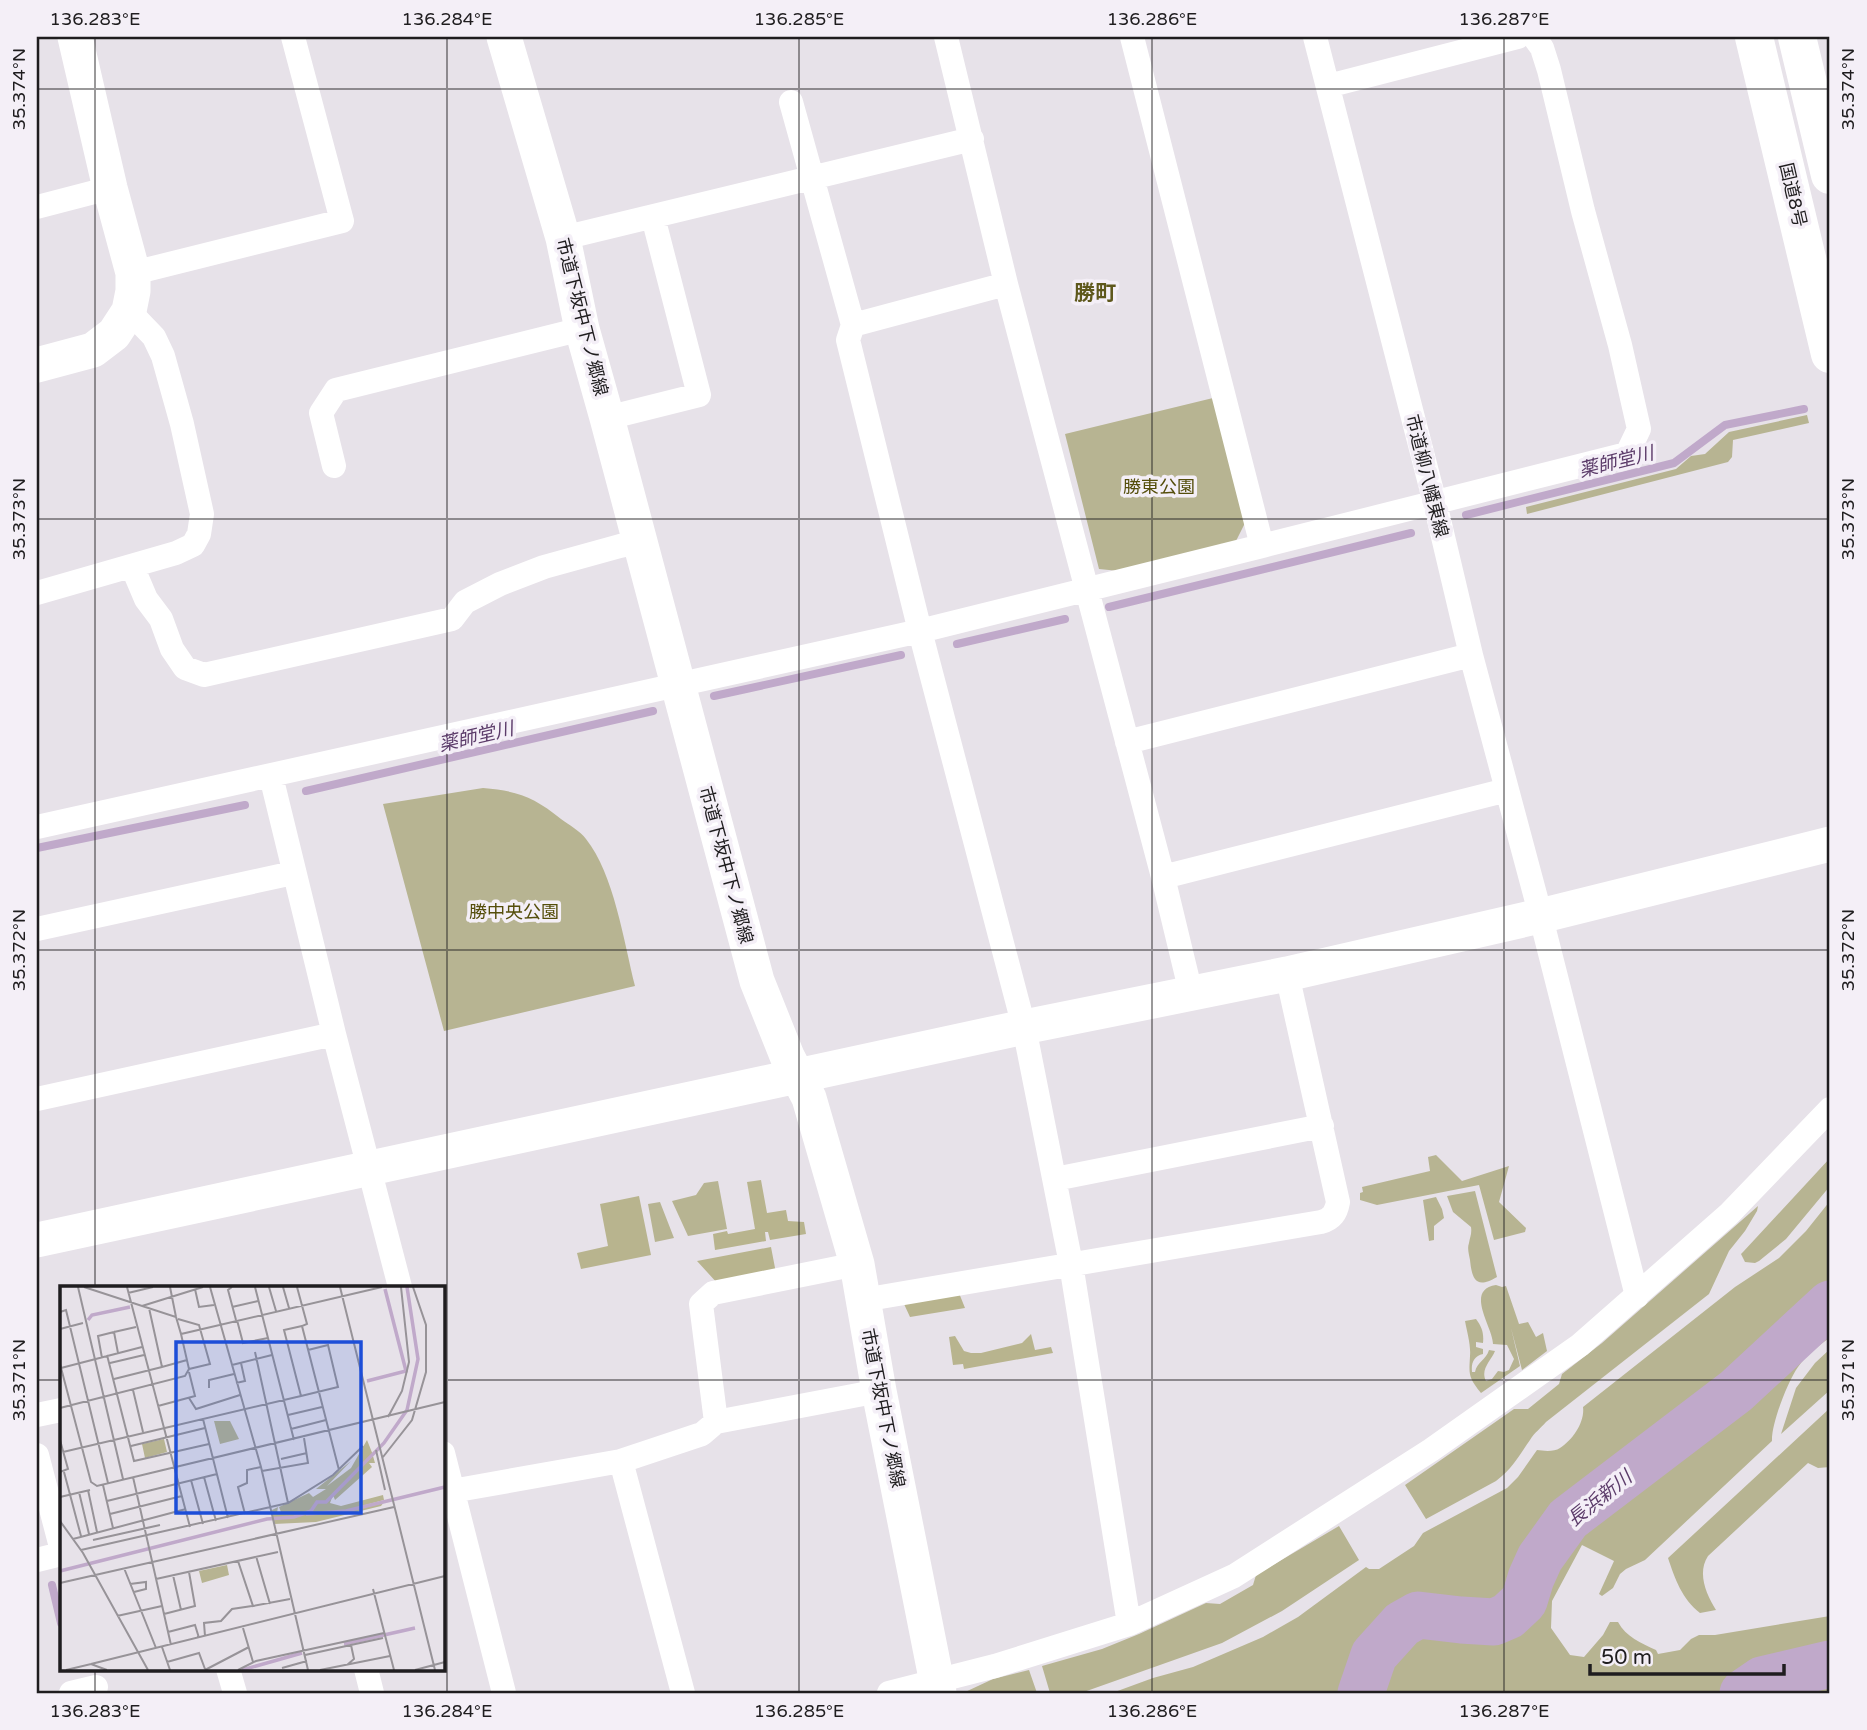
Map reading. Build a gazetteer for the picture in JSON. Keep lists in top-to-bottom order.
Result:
{
  "streets": {
    "highway": ["国道8号"],
    "street": ["市道下坂中下ノ郷線", "市道柳八幡東線"]
  },
  "districts": ["勝町"],
  "water": ["薬師堂川", "長浜新川"],
  "parks": ["勝東公園", "勝中央公園"],
  "scale_bar": "50 m",
  "coordinates": [
    "136.283°E",
    "136.284°E",
    "136.285°E",
    "136.286°E",
    "136.287°E",
    "35.374°N",
    "35.373°N",
    "35.372°N",
    "35.371°N"
  ]
}
